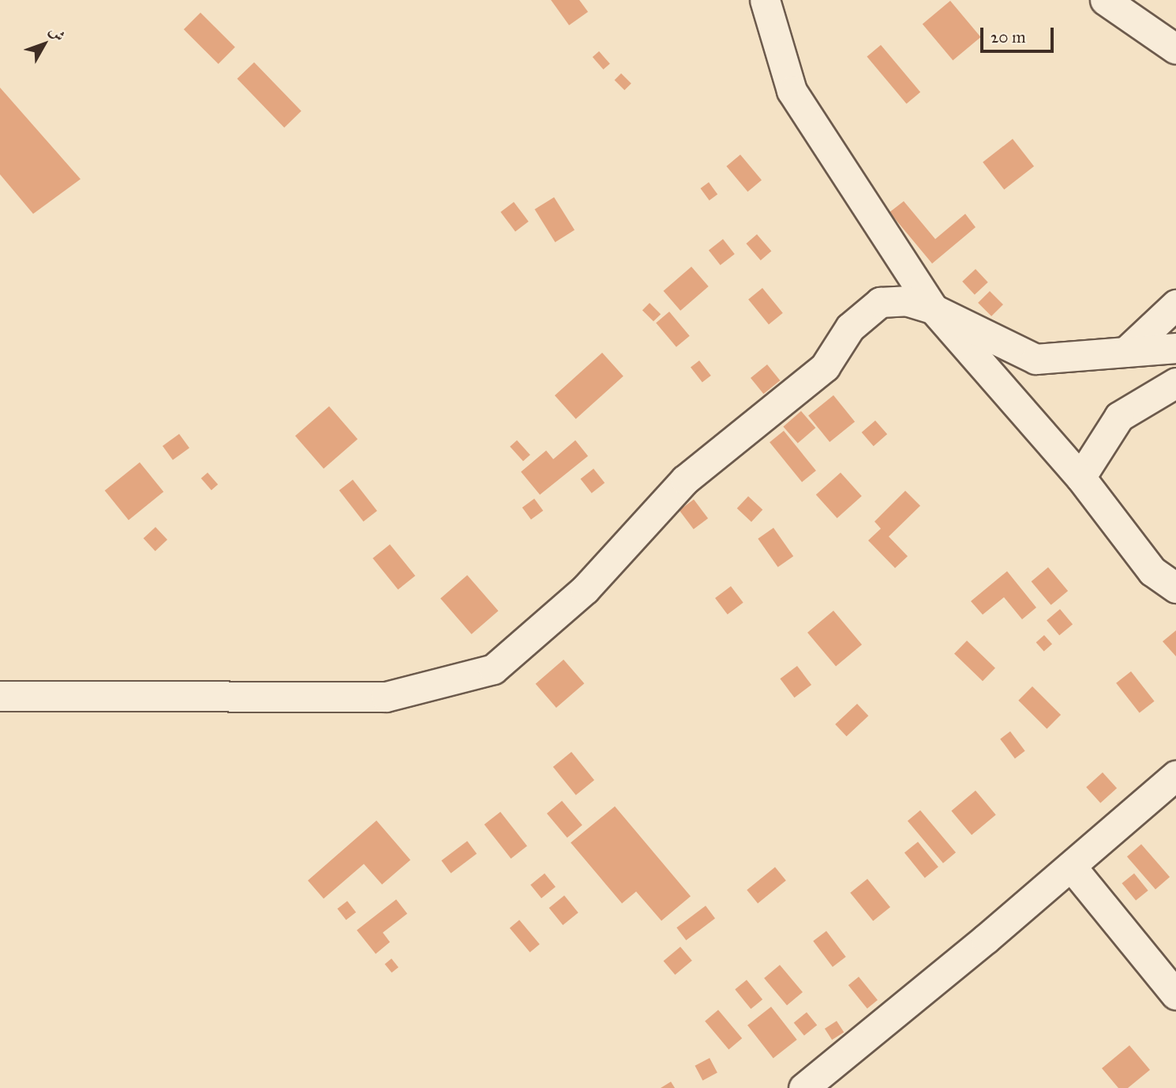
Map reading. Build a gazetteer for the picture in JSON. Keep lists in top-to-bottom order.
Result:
{
  "scale_bar": "20 m",
  "north": "top right"
}
